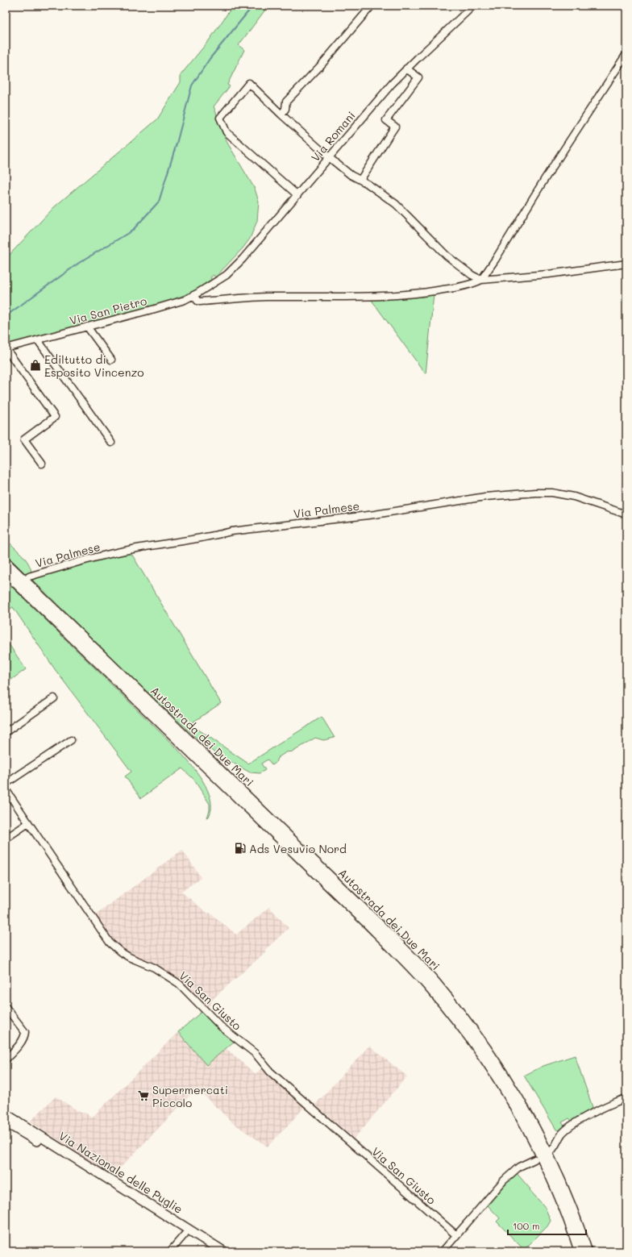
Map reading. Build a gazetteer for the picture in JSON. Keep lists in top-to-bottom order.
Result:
{
  "streets": {
    "highway": ["Autostrada dei Due Mari"],
    "main road": ["Via Nazionale delle Puglie"],
    "street": [
      "Via Romani",
      "Via San Pietro",
      "Via Palmese",
      "Via San Giusto"
    ]
  },
  "crossings": [
    ["Via Romani", "Via San Pietro"]
  ],
  "places": {
    "shop": ["Ediltutto di Esposito Vincenzo"],
    "fuel station": ["Ads Vesuvio Nord"],
    "supermarket": ["Supermercati Piccolo"]
  },
  "scale_bar": "100 m"
}
